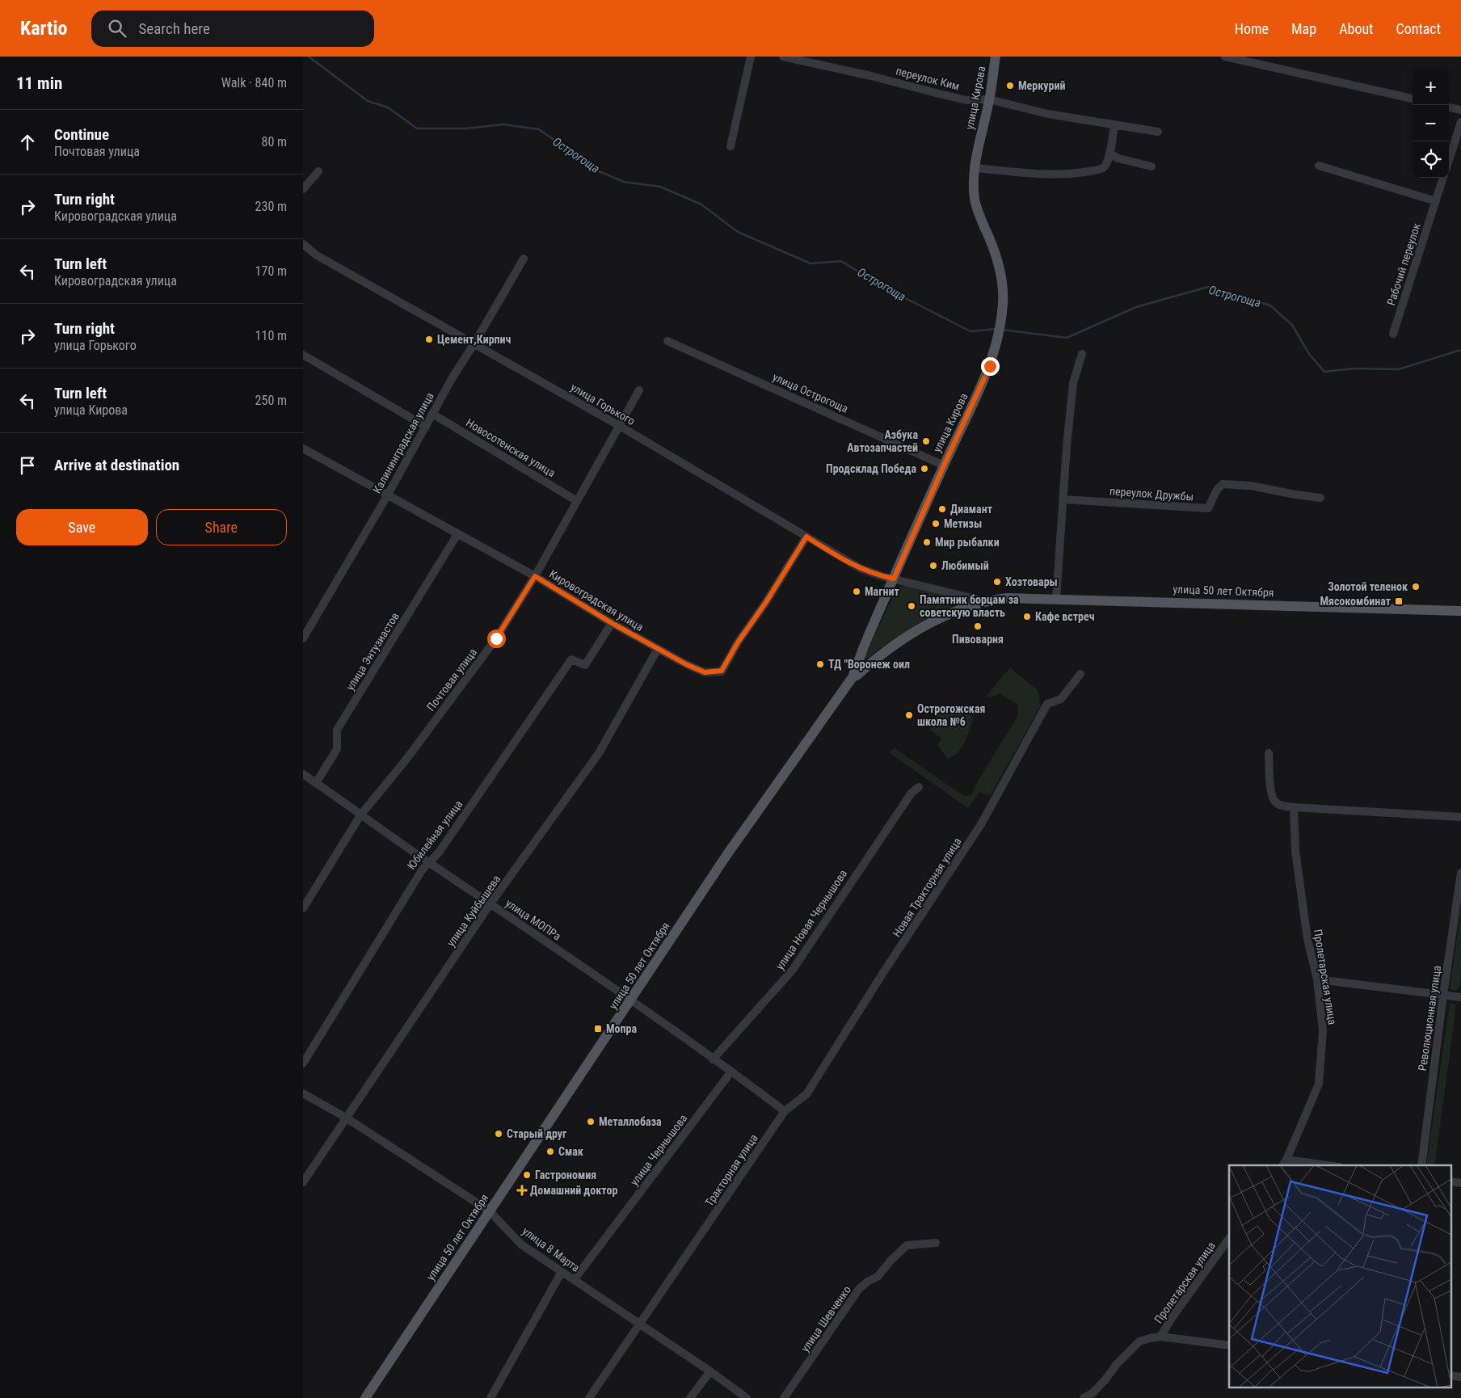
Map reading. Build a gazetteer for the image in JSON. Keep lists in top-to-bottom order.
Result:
{
  "streets": {
    "main road": ["улица Кирова", "улица 50 лет Октября"],
    "street": [
      "переулок Ким",
      "Рабочий переулок",
      "улица Острогоща",
      "улица Горького",
      "Калининградская улица",
      "Новосотенская улица",
      "переулок Дружбы",
      "Кировоградская улица",
      "улица Энтузиастов",
      "Почтовая улица",
      "Юбилейная улица",
      "Новая Тракторная улица",
      "улица Куйбышева",
      "улица МОПРа",
      "улица Новая Чернышова",
      "Пролетарская улица",
      "Революционная улица",
      "улица Чернышова",
      "Тракторная улица",
      "улица 8 Марта",
      "улица Шевченко"
    ]
  },
  "crossings": [
    ["переулок Ким", "улица Кирова"],
    ["улица Кирова", "улица Острогоща"],
    ["улица Кирова", "улица Горького"],
    ["улица Кирова", "улица 50 лет Октября"],
    ["улица Горького", "Калининградская улица"],
    ["улица Горького", "улица 50 лет Октября"],
    ["улица Горького", "Кировоградская улица"],
    ["улица Горького", "Почтовая улица"],
    ["Калининградская улица", "Новосотенская улица"],
    ["Калининградская улица", "Кировоградская улица"],
    ["Новосотенская улица", "Почтовая улица"],
    ["улица 50 лет Октября", "улица МОПРа"],
    ["улица 50 лет Октября", "улица 8 Марта"],
    ["Кировоградская улица", "улица Энтузиастов"],
    ["Кировоградская улица", "Почтовая улица"],
    ["Кировоградская улица", "Юбилейная улица"],
    ["Кировоградская улица", "улица Куйбышева"],
    ["улица Энтузиастов", "улица МОПРа"],
    ["Почтовая улица", "улица МОПРа"],
    ["Юбилейная улица", "улица МОПРа"],
    ["Новая Тракторная улица", "Тракторная улица"],
    ["улица Куйбышева", "улица МОПРа"],
    ["улица Куйбышева", "улица 8 Марта"],
    ["улица Чернышова", "улица 8 Марта"],
    ["Тракторная улица", "улица 8 Марта"]
  ],
  "water": ["Острогоща"],
  "places": {
    "other": [
      "Меркурий",
      "Цемент,Кирпич",
      "Азбука Автозапчастей",
      "Продсклад Победа",
      "Диамант",
      "Метизы",
      "Мир рыбалки",
      "Любимый",
      "Хозтовары",
      "Золотой теленок",
      "Магнит",
      "Памятник борцам за советскую власть",
      "Кафе встреч",
      "Пивоварня",
      "ТД \"Воронеж оил",
      "Острогожская школа №6",
      "Металлобаза",
      "Старый друг",
      "Смак",
      "Гастрономия"
    ],
    "transit": ["Мясокомбинат", "Мопра"],
    "health": ["Домашний доктор"]
  },
  "page": {
    "header": "Kartio",
    "search": "Search here",
    "nav": [
      "Home",
      "Map",
      "About",
      "Contact"
    ],
    "heading": ["11 min", "Walk · 840 m"],
    "map_buttons": ["+", "−"],
    "list": [
      ["Continue", "Почтовая улица", "80 m"],
      ["Turn right", "Кировоградская улица", "230 m"],
      ["Turn left", "Кировоградская улица", "170 m"],
      ["Turn right", "улица Горького", "110 m"],
      ["Turn left", "улица Кирова", "250 m"],
      "Arrive at destination"
    ],
    "buttons": ["Save", "Share"]
  }
}
